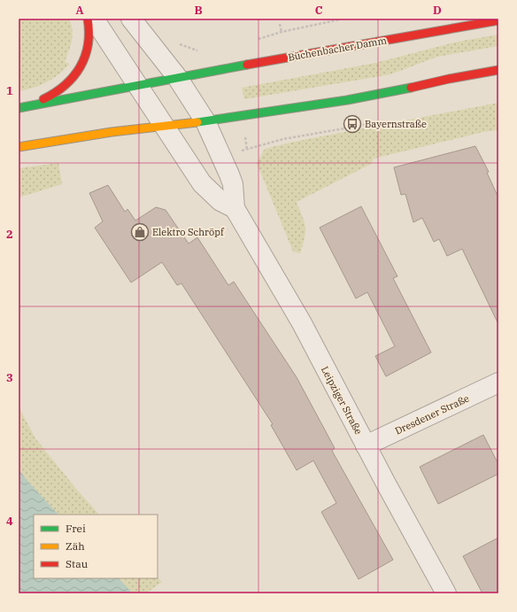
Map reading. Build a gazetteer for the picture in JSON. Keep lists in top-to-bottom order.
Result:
{
  "streets": {
    "main road": ["Büchenbacher Damm"],
    "street": ["Leipziger Straße", "Dresdener Straße"]
  },
  "crossings": [
    ["Leipziger Straße", "Dresdener Straße"]
  ],
  "places": {
    "bus stop": ["Bayernstraße"],
    "shop": ["Elektro Schröpf"]
  },
  "legend": ["Frei", "Zäh", "Stau"],
  "grid": {
    "columns": [
      "A",
      "B",
      "C",
      "D"
    ],
    "rows": [
      "1",
      "2",
      "3",
      "4"
    ]
  }
}
